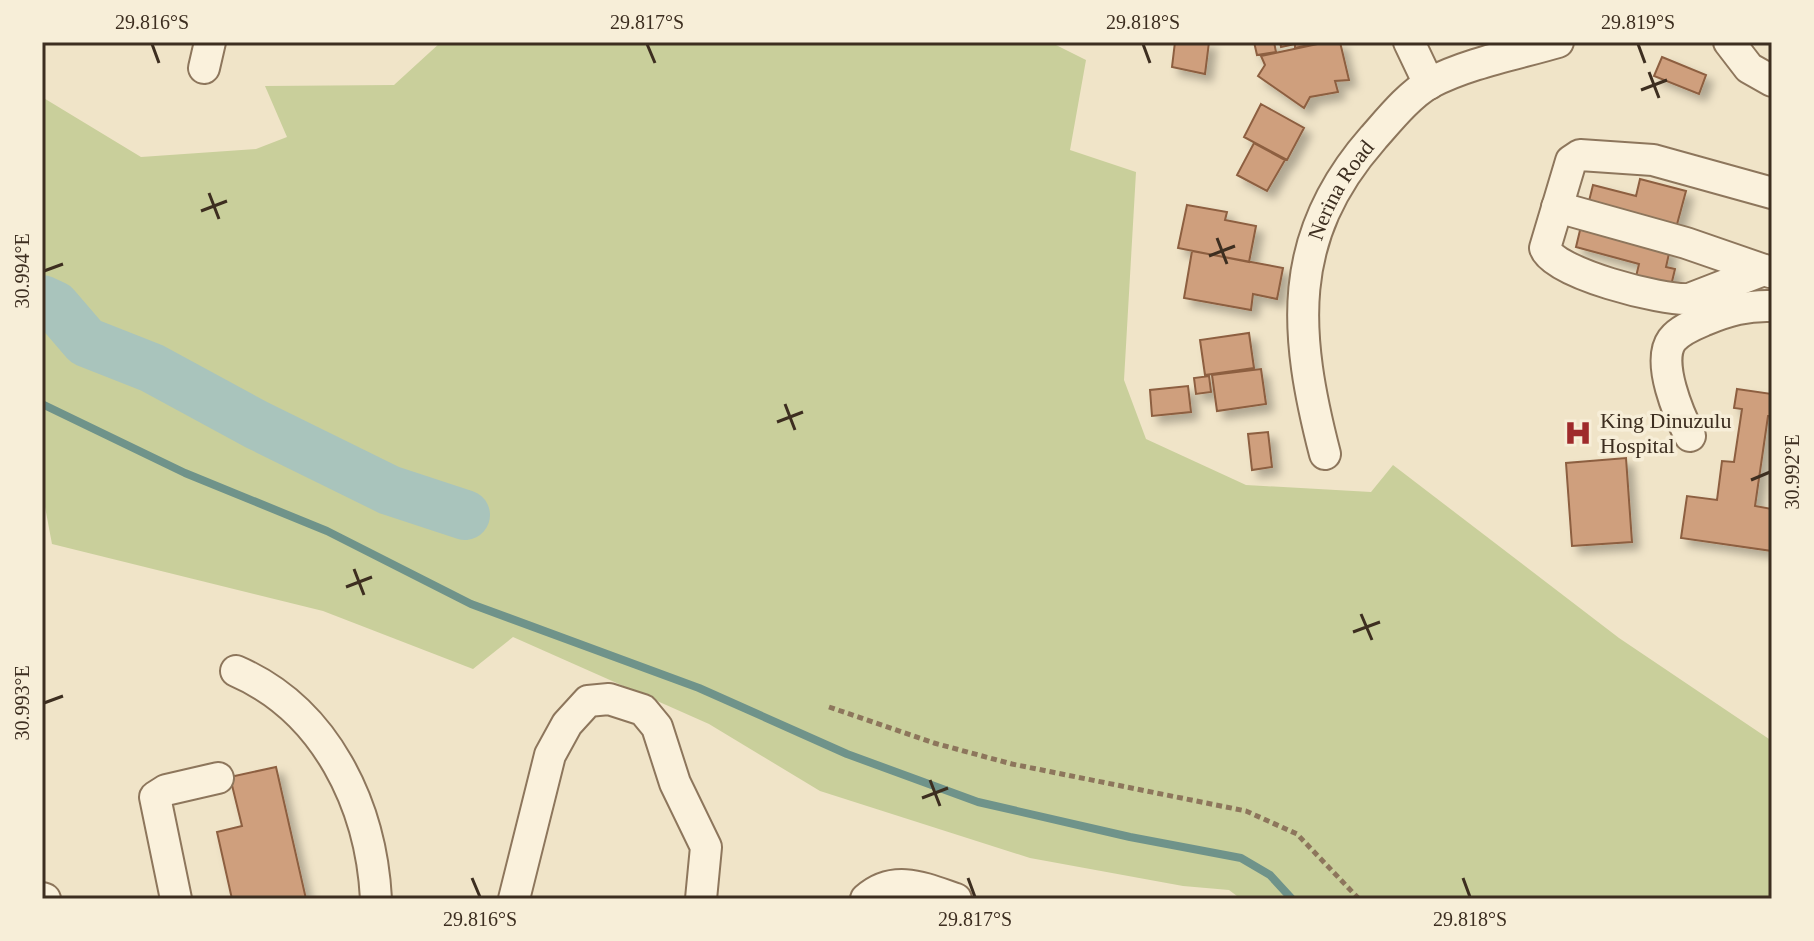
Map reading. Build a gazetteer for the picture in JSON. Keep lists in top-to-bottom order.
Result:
{
  "streets": {
    "street": ["Nerina Road"]
  },
  "places": {
    "hospital": ["King Dinuzulu Hospital"]
  },
  "coordinates": [
    "29.816°S",
    "29.817°S",
    "29.818°S",
    "29.819°S",
    "30.994°E",
    "30.992°E",
    "30.993°E"
  ]
}
